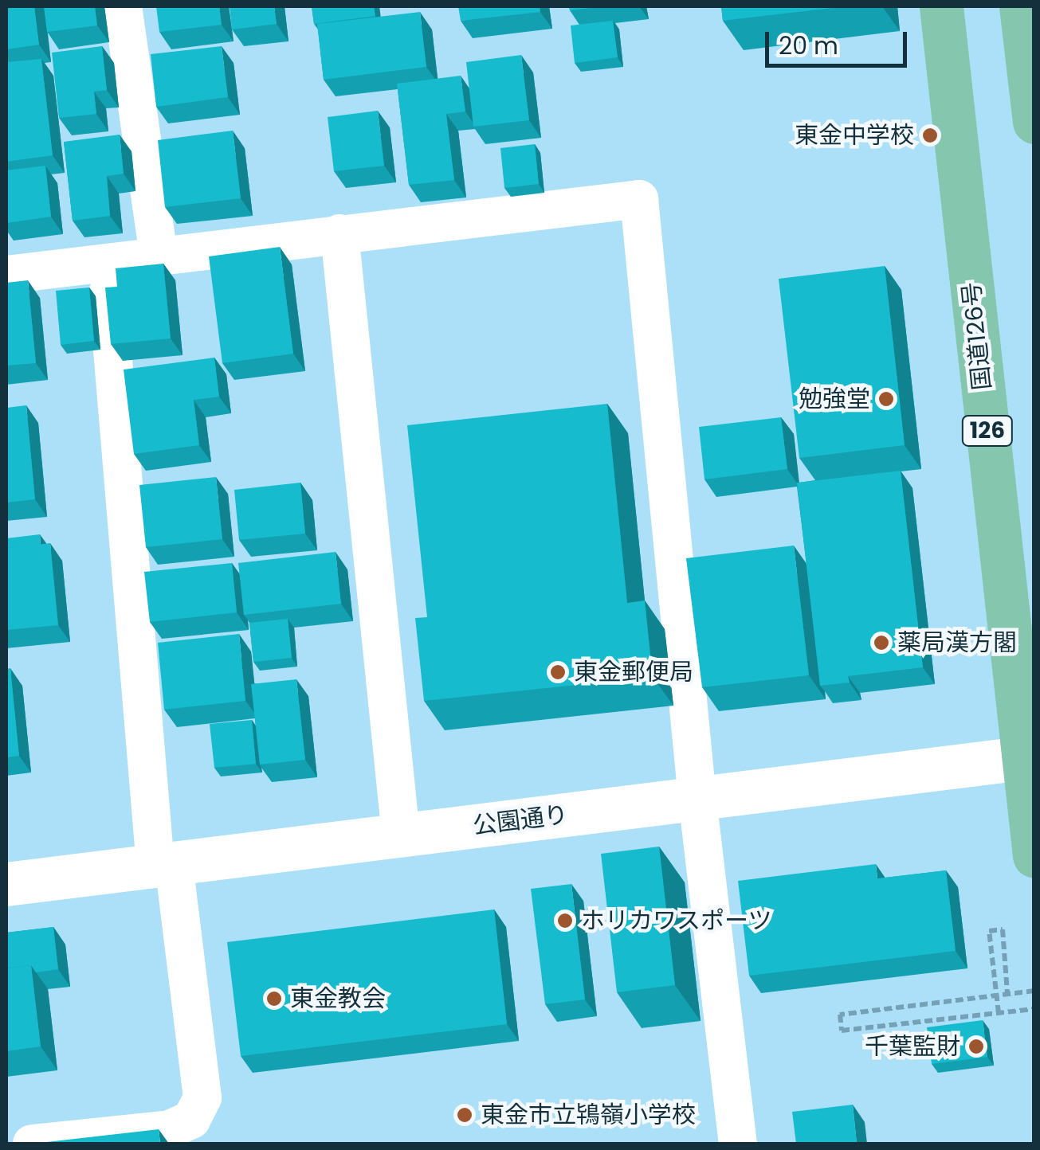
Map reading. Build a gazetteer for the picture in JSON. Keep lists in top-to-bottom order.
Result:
{
  "streets": {
    "highway": ["国道126号", "126"],
    "street": ["公園通り"]
  },
  "crossings": [
    ["国道126号", "公園通り"]
  ],
  "places": [
    "東金中学校",
    "勉強堂",
    "薬局漢方閣",
    "東金郵便局",
    "ホリカワスポーツ",
    "東金教会",
    "千葉監財",
    "東金市立鴇嶺小学校"
  ],
  "scale_bar": "20 m"
}
